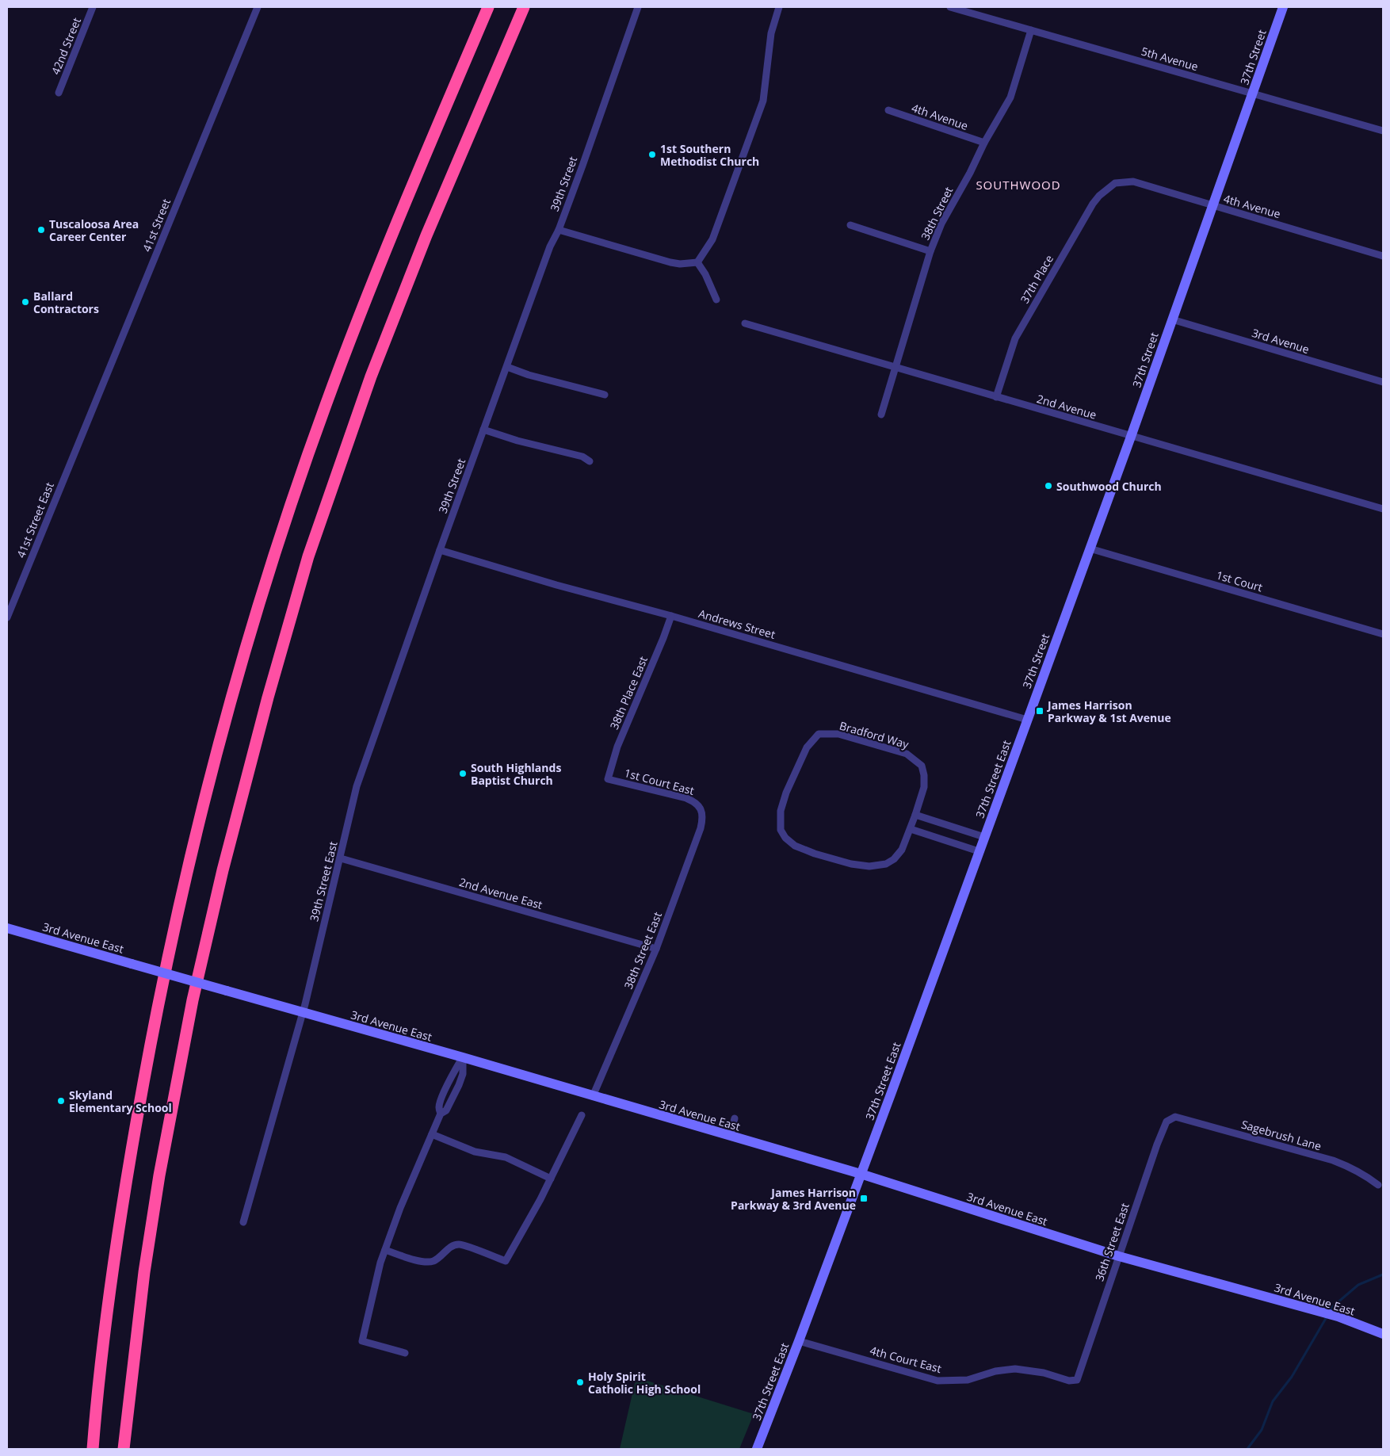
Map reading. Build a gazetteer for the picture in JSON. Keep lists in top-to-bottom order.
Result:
{
  "streets": {
    "street": [
      "42nd Street",
      "37th Street",
      "5th Avenue",
      "4th Avenue",
      "39th Street",
      "38th Street",
      "41st Street",
      "37th Place",
      "3rd Avenue",
      "2nd Avenue",
      "41st Street East",
      "1st Court",
      "Andrews Street",
      "38th Place East",
      "Bradford Way",
      "37th Street East",
      "1st Court East",
      "39th Street East",
      "2nd Avenue East",
      "3rd Avenue East",
      "38th Street East",
      "Sagebrush Lane",
      "36th Street East",
      "4th Court East"
    ]
  },
  "crossings": [
    ["37th Street", "5th Avenue"],
    ["37th Street", "4th Avenue"],
    ["37th Street", "3rd Avenue"],
    ["37th Street", "2nd Avenue"],
    ["37th Street", "1st Court"],
    ["37th Street", "Andrews Street"],
    ["37th Street", "37th Street East"],
    ["5th Avenue", "38th Street"],
    ["4th Avenue", "38th Street"],
    ["4th Avenue", "37th Place"],
    ["39th Street", "Andrews Street"],
    ["39th Street", "39th Street East"],
    ["38th Street", "2nd Avenue"],
    ["41st Street", "41st Street East"],
    ["37th Place", "2nd Avenue"],
    ["Andrews Street", "38th Place East"],
    ["Andrews Street", "37th Street East"],
    ["Andrews Street", "39th Street East"],
    ["38th Place East", "1st Court East"],
    ["37th Street East", "3rd Avenue East"],
    ["37th Street East", "4th Court East"],
    ["1st Court East", "38th Street East"],
    ["39th Street East", "2nd Avenue East"],
    ["39th Street East", "3rd Avenue East"],
    ["2nd Avenue East", "38th Street East"],
    ["3rd Avenue East", "38th Street East"],
    ["3rd Avenue East", "36th Street East"],
    ["Sagebrush Lane", "36th Street East"],
    ["36th Street East", "4th Court East"]
  ],
  "districts": ["SOUTHWOOD"],
  "places": {
    "other": [
      "1st Southern Methodist Church",
      "Tuscaloosa Area Career Center",
      "Ballard Contractors",
      "Southwood Church",
      "South Highlands Baptist Church",
      "Skyland Elementary School",
      "Holy Spirit Catholic High School"
    ],
    "transit": ["James Harrison Parkway & 1st Avenue", "James Harrison Parkway & 3rd Avenue"]
  }
}
